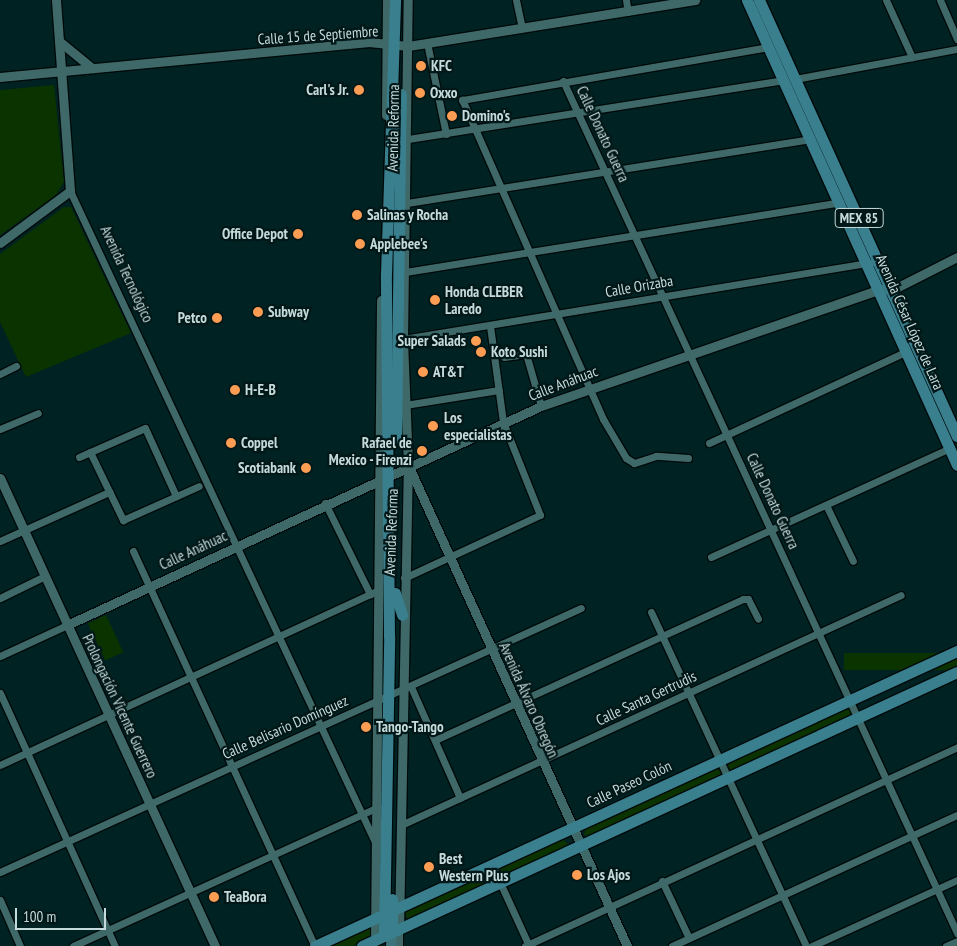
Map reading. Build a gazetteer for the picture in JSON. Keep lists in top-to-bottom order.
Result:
{
  "streets": {
    "main road": [
      "Avenida Reforma",
      "MEX 85",
      "Avenida César López de Lara",
      "Calle Paseo Colón"
    ],
    "street": [
      "Calle 15 de Septiembre",
      "Calle Donato Guerra",
      "Avenida Tecnológico",
      "Calle Orizaba",
      "Calle Anáhuac",
      "Calle Santa Gertrudis",
      "Avenida Álvaro Obregón",
      "Prolongación Vicente Guerrero",
      "Calle Belisario Domínguez"
    ]
  },
  "crossings": [
    ["Calle 15 de Septiembre", "Avenida Reforma"],
    ["Calle 15 de Septiembre", "Avenida Tecnológico"],
    ["Avenida Reforma", "Avenida Tecnológico"],
    ["Avenida Reforma", "Calle Orizaba"],
    ["Avenida Reforma", "Calle Anáhuac"],
    ["Avenida Reforma", "Calle Santa Gertrudis"],
    ["Avenida Reforma", "Avenida Álvaro Obregón"],
    ["Avenida Reforma", "Calle Belisario Domínguez"],
    ["Avenida Reforma", "Calle Paseo Colón"],
    ["Calle Donato Guerra", "Calle Orizaba"],
    ["Calle Donato Guerra", "Calle Anáhuac"],
    ["Calle Donato Guerra", "Calle Santa Gertrudis"],
    ["Calle Donato Guerra", "Calle Paseo Colón"],
    ["Avenida Tecnológico", "Calle Anáhuac"],
    ["Avenida Tecnológico", "Calle Belisario Domínguez"],
    ["Calle Orizaba", "Avenida César López de Lara"],
    ["Avenida César López de Lara", "Calle Anáhuac"],
    ["Calle Anáhuac", "Avenida Álvaro Obregón"],
    ["Calle Anáhuac", "Prolongación Vicente Guerrero"],
    ["Calle Santa Gertrudis", "Avenida Álvaro Obregón"],
    ["Avenida Álvaro Obregón", "Calle Belisario Domínguez"],
    ["Avenida Álvaro Obregón", "Calle Paseo Colón"],
    ["Prolongación Vicente Guerrero", "Calle Belisario Domínguez"]
  ],
  "places": [
    "KFC",
    "Carl's Jr.",
    "Oxxo",
    "Domino's",
    "Salinas y Rocha",
    "Office Depot",
    "Applebee's",
    "Honda CLEBER Laredo",
    "Subway",
    "Petco",
    "Super Salads",
    "Koto Sushi",
    "AT&T",
    "H-E-B",
    "Los especialistas",
    "Coppel",
    "Rafael de Mexico - Firenzi",
    "Scotiabank",
    "Tango-Tango",
    "Best Western Plus",
    "Los Ajos",
    "TeaBora"
  ],
  "scale_bar": "100 m"
}
